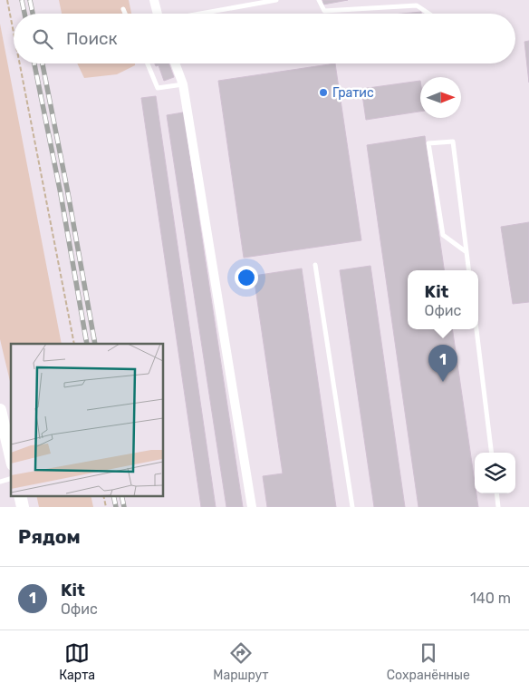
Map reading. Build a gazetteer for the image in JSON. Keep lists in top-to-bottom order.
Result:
{
  "places": ["Гратис"],
  "north": "right",
  "page": {
    "search": "Поиск",
    "popup": ["Kit", "Офис"],
    "pins": "1",
    "heading": "Рядом",
    "list": [
      {
        "mark": "1",
        "name": "Kit",
        "note": "Офис",
        "value": "140 m"
      }
    ],
    "nav": ["Карта", "Маршрут", "Сохранённые"]
  }
}
